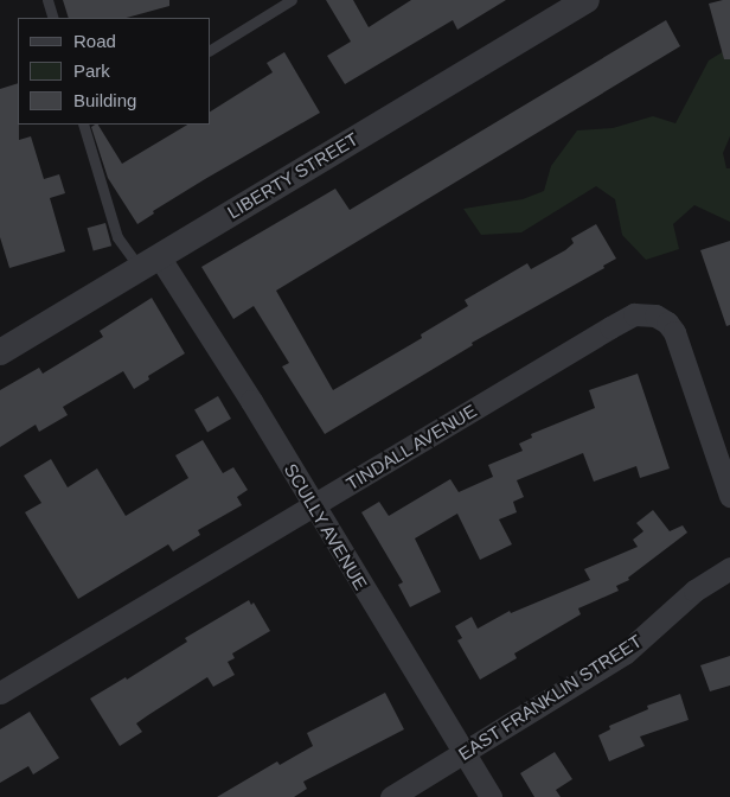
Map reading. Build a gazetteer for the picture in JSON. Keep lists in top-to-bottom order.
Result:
{
  "streets": {
    "street": [
      "LIBERTY STREET",
      "TINDALL AVENUE",
      "SCULLY AVENUE",
      "EAST FRANKLIN STREET"
    ]
  },
  "crossings": [
    ["LIBERTY STREET", "SCULLY AVENUE"],
    ["TINDALL AVENUE", "SCULLY AVENUE"],
    ["SCULLY AVENUE", "EAST FRANKLIN STREET"]
  ],
  "legend": ["Road", "Park", "Building"]
}
